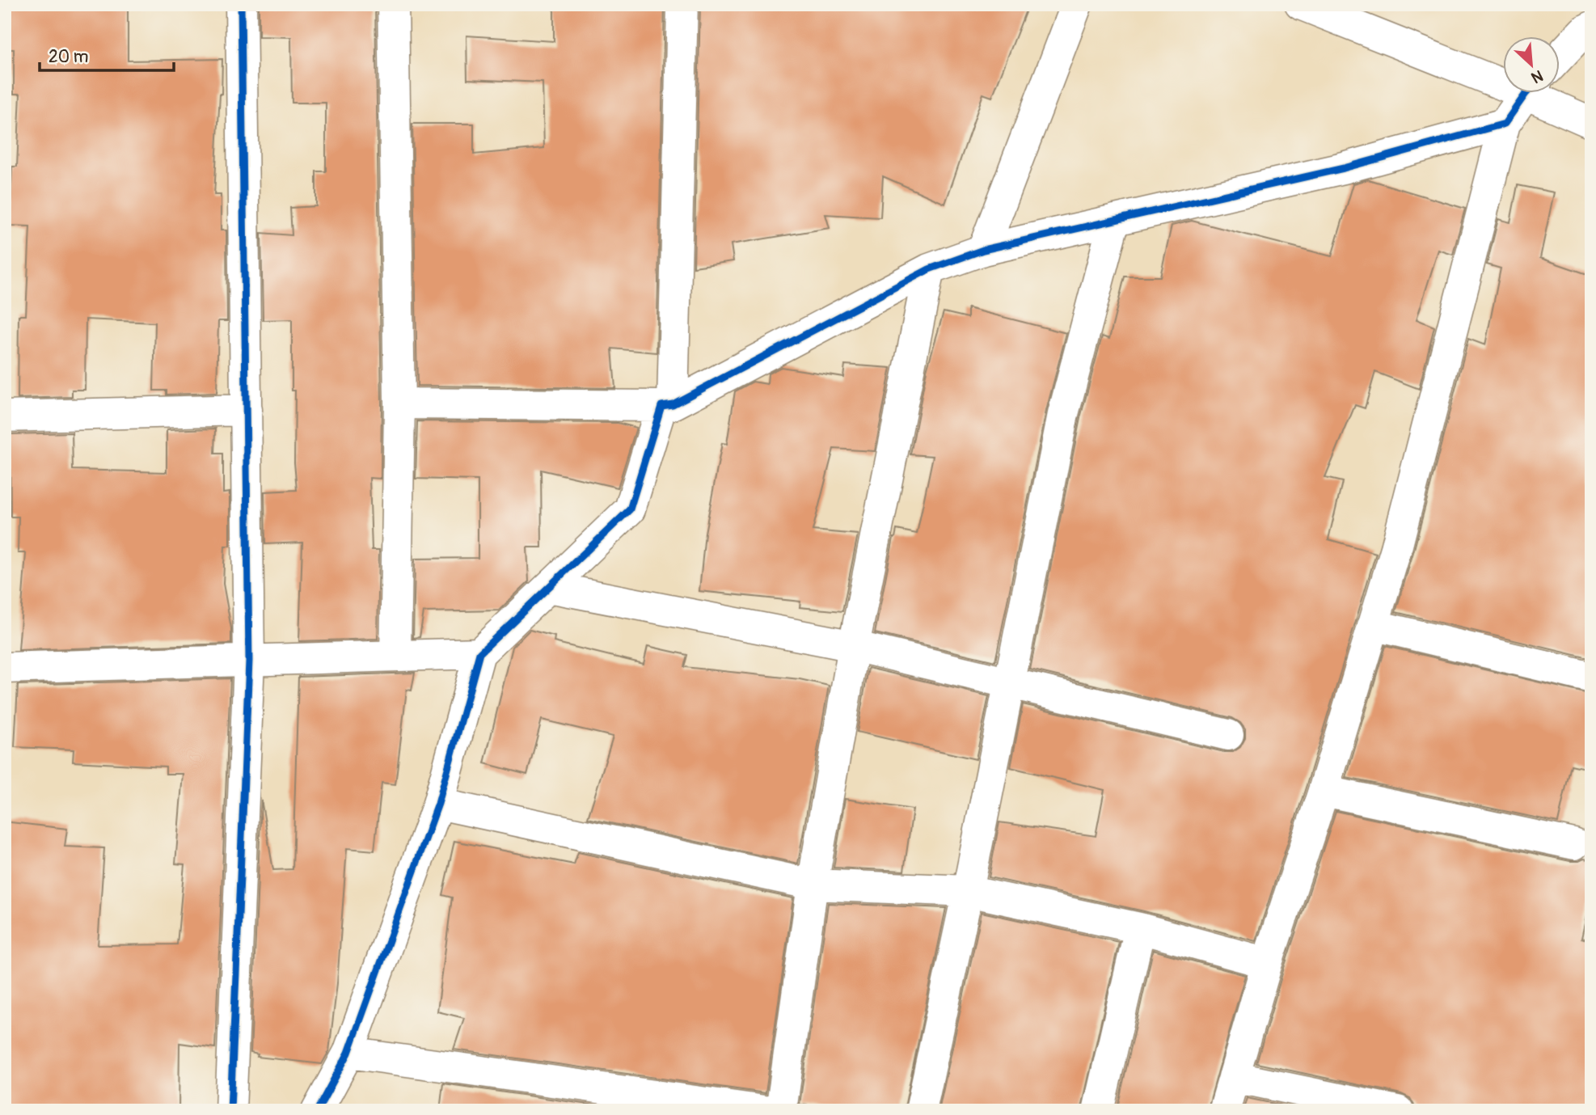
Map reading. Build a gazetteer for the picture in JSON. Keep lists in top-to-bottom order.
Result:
{
  "scale_bar": "20 m",
  "north": "bottom right"
}
